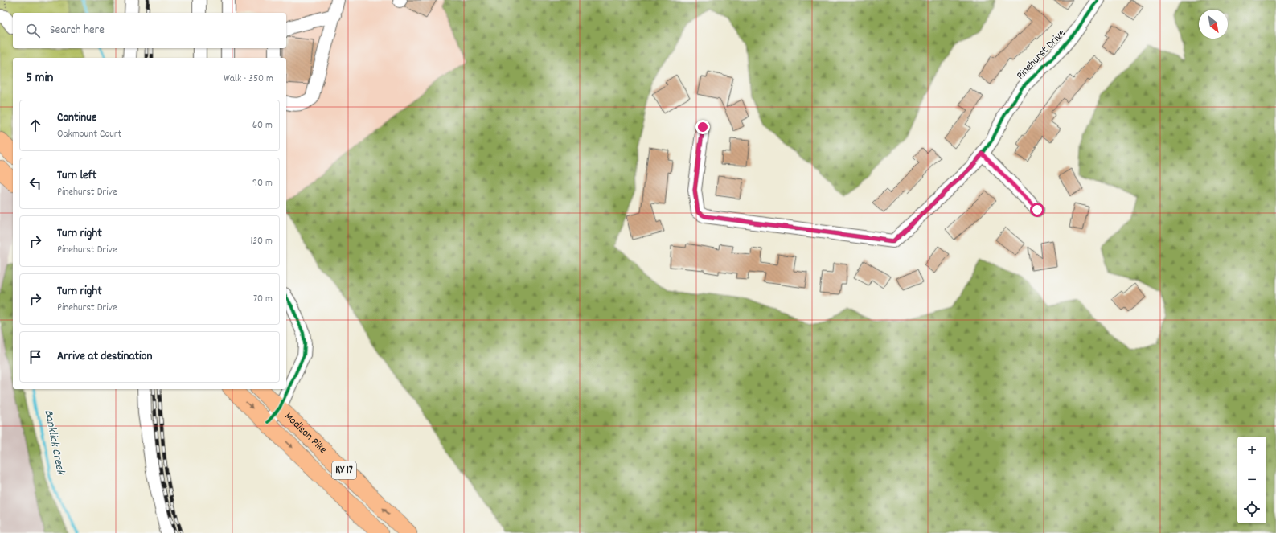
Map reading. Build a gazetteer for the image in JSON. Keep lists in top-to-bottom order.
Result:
{
  "streets": {
    "main road": ["Madison Pike", "KY 17"],
    "street": ["Pinehurst Drive"]
  },
  "water": ["Banklick Creek"],
  "north": "bottom right",
  "page": {
    "search": "Search here",
    "heading": ["5 min", "Walk · 350 m"],
    "list": [
      ["Continue", "Oakmount Court", "60 m"],
      ["Turn left", "Pinehurst Drive", "90 m"],
      ["Turn right", "Pinehurst Drive", "130 m"],
      ["Turn right", "Pinehurst Drive", "70 m"],
      "Arrive at destination"
    ],
    "map_buttons": ["+", "−"]
  }
}
